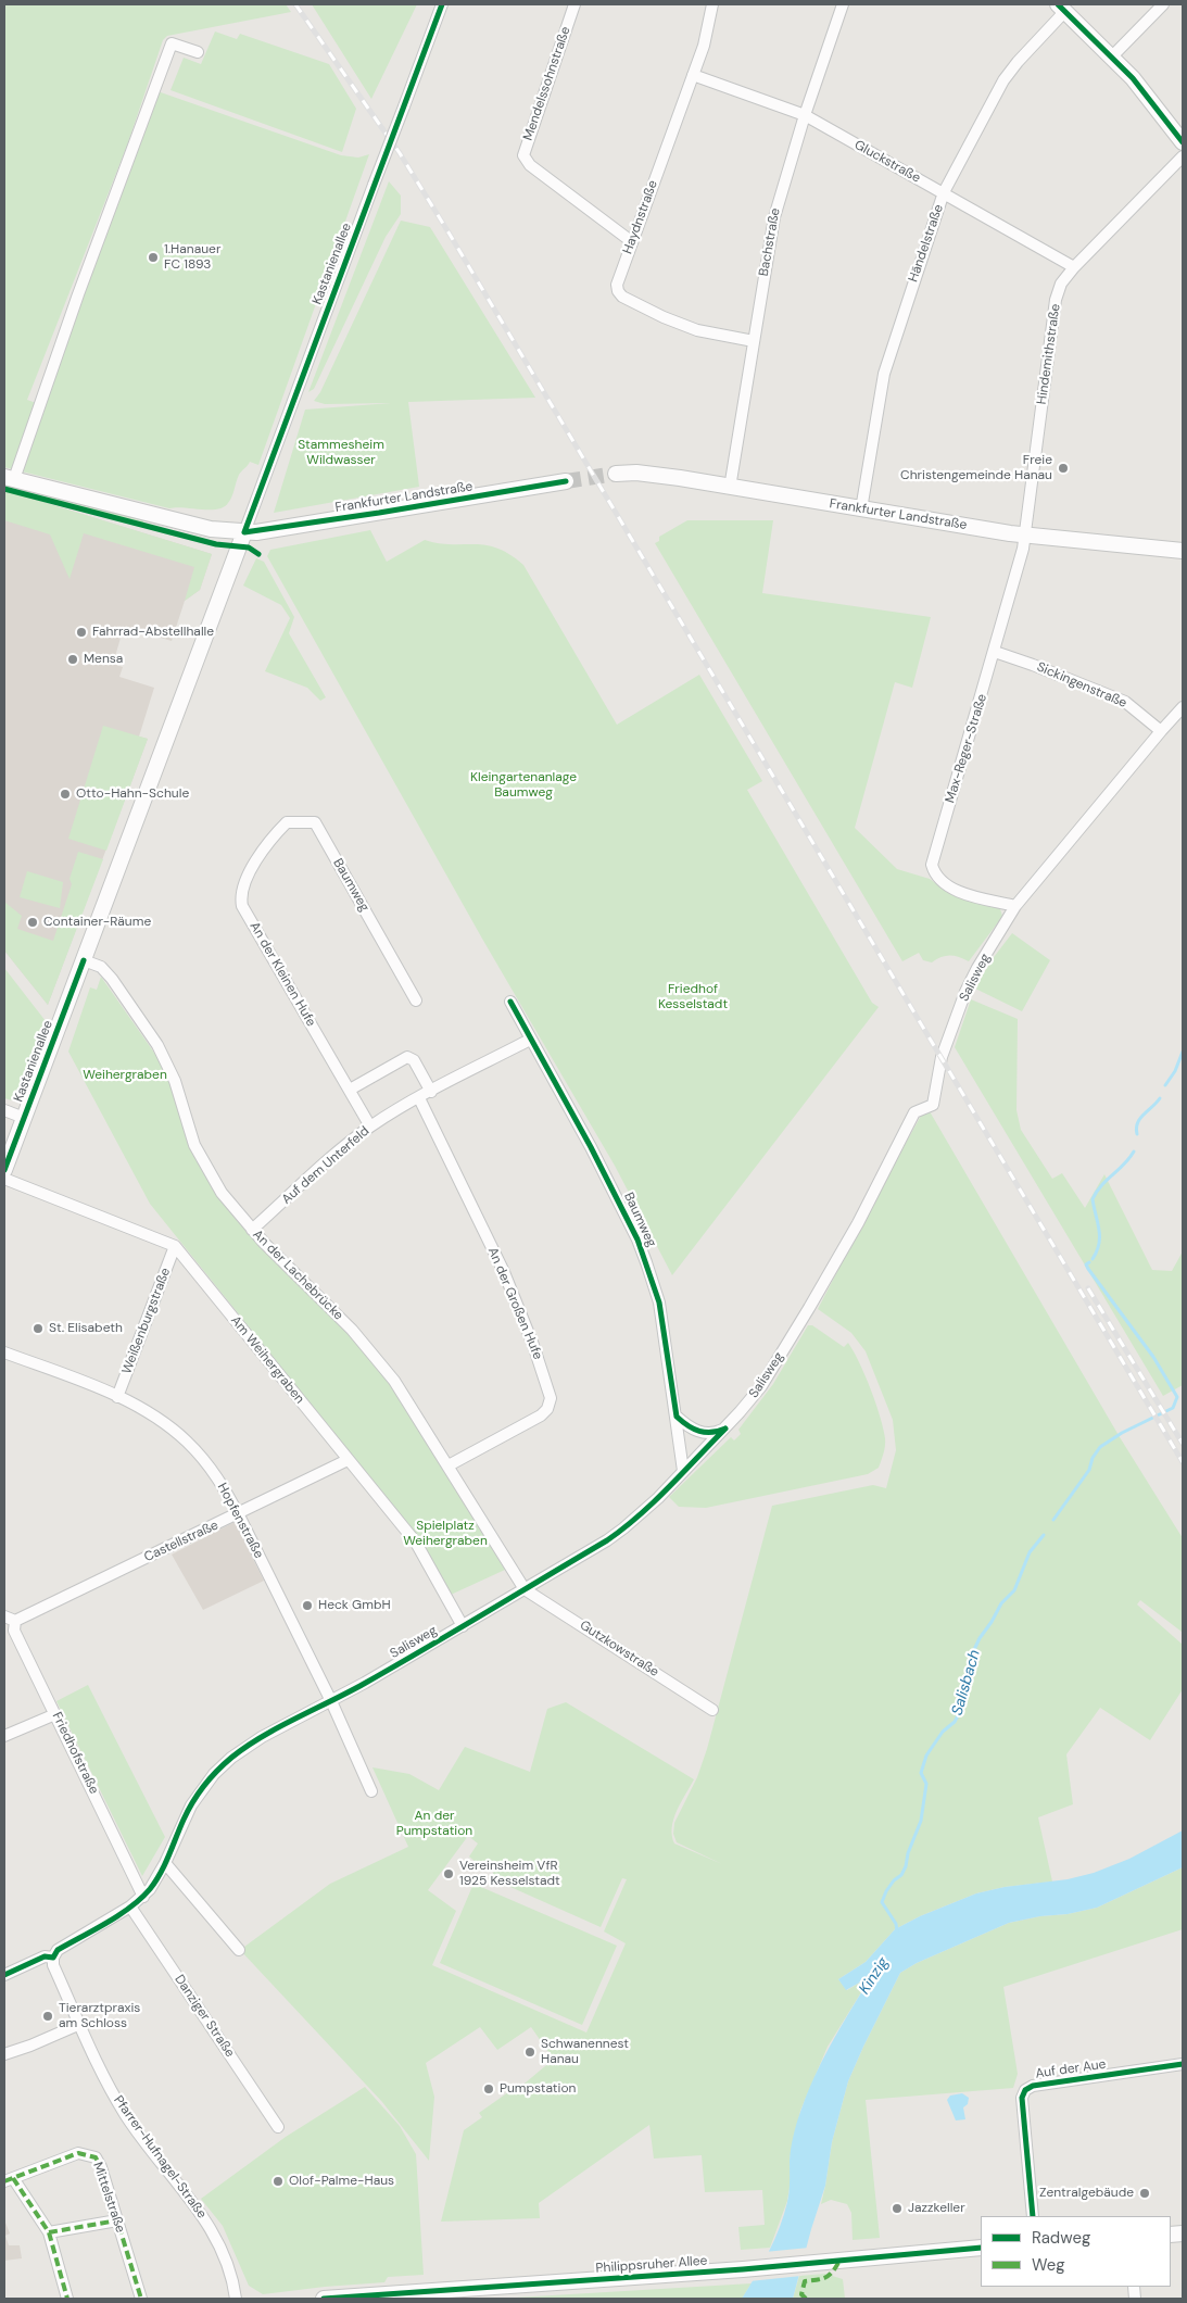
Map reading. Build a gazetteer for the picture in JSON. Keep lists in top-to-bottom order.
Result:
{
  "streets": {
    "main road": ["Kastanienallee", "Frankfurter Landstraße", "Philippsruher Allee"],
    "street": [
      "Mendelssohnstraße",
      "Gluckstraße",
      "Haydnstraße",
      "Bachstraße",
      "Händelstraße",
      "Hindemithstraße",
      "Sickingenstraße",
      "Max-Reger-Straße",
      "Baumweg",
      "An der Kleinen Hufe",
      "Salisweg",
      "Auf dem Unterfeld",
      "An der Lachebrücke",
      "An der Großen Hufe",
      "Weißenburgstraße",
      "Am Weihergraben",
      "Hopfenstraße",
      "Castellstraße",
      "Gutzkowstraße",
      "Friedhofstraße",
      "Danziger Straße",
      "Auf der Aue",
      "Pfarrer-Hufnagel-Straße",
      "Mittelstraße"
    ]
  },
  "crossings": [
    ["Mendelssohnstraße", "Haydnstraße"],
    ["Gluckstraße", "Haydnstraße"],
    ["Gluckstraße", "Bachstraße"],
    ["Gluckstraße", "Händelstraße"],
    ["Gluckstraße", "Hindemithstraße"],
    ["Haydnstraße", "Bachstraße"],
    ["Bachstraße", "Frankfurter Landstraße"],
    ["Händelstraße", "Frankfurter Landstraße"],
    ["Kastanienallee", "Frankfurter Landstraße"],
    ["Kastanienallee", "An der Lachebrücke"],
    ["Hindemithstraße", "Frankfurter Landstraße"],
    ["Hindemithstraße", "Max-Reger-Straße"],
    ["Frankfurter Landstraße", "Max-Reger-Straße"],
    ["Sickingenstraße", "Max-Reger-Straße"],
    ["Sickingenstraße", "Salisweg"],
    ["Max-Reger-Straße", "Salisweg"],
    ["Baumweg", "An der Kleinen Hufe"],
    ["Baumweg", "Salisweg"],
    ["Baumweg", "Auf dem Unterfeld"],
    ["An der Kleinen Hufe", "Auf dem Unterfeld"],
    ["Salisweg", "An der Lachebrücke"],
    ["Salisweg", "Am Weihergraben"],
    ["Salisweg", "Hopfenstraße"],
    ["Salisweg", "Gutzkowstraße"],
    ["Salisweg", "Friedhofstraße"],
    ["Auf dem Unterfeld", "An der Lachebrücke"],
    ["Auf dem Unterfeld", "An der Großen Hufe"],
    ["An der Lachebrücke", "An der Großen Hufe"],
    ["An der Lachebrücke", "Gutzkowstraße"],
    ["Weißenburgstraße", "Am Weihergraben"],
    ["Weißenburgstraße", "Hopfenstraße"],
    ["Am Weihergraben", "Castellstraße"],
    ["Hopfenstraße", "Castellstraße"],
    ["Castellstraße", "Friedhofstraße"]
  ],
  "water": ["Salisbach", "Kinzig"],
  "parks": [
    "Stammesheim Wildwasser",
    "Kleingartenanlage Baumweg",
    "Friedhof Kesselstadt",
    "Weihergraben",
    "Spielplatz Weihergraben",
    "An der Pumpstation"
  ],
  "places": [
    "1.Hanauer FC 1893",
    "Freie Christengemeinde Hanau",
    "Fahrrad-Abstellhalle",
    "Mensa",
    "Otto-Hahn-Schule",
    "Container-Räume",
    "St. Elisabeth",
    "Heck GmbH",
    "Vereinsheim VfR 1925 Kesselstadt",
    "Tierarztpraxis am Schloss",
    "Schwanennest Hanau",
    "Pumpstation",
    "Olof-Palme-Haus",
    "Zentralgebäude",
    "Jazzkeller"
  ],
  "legend": ["Radweg", "Weg"]
}
